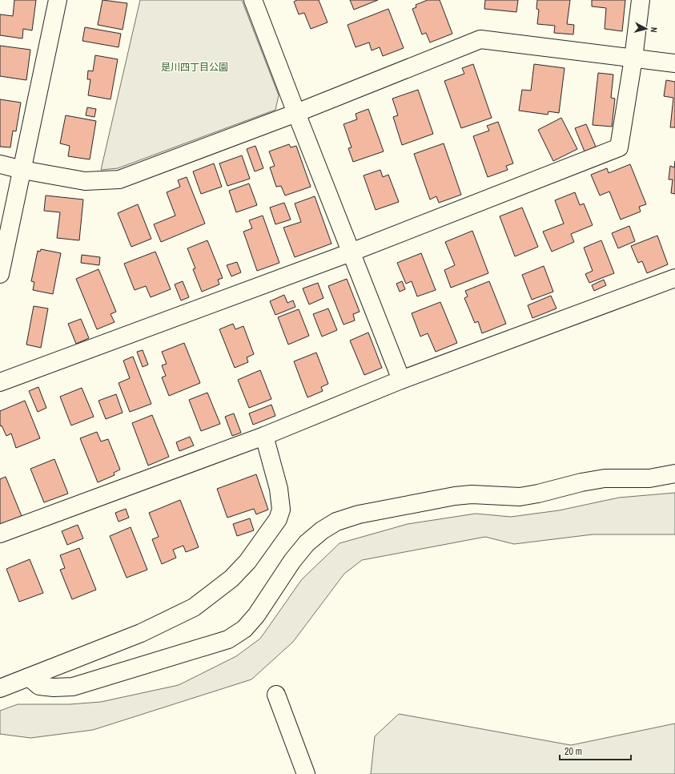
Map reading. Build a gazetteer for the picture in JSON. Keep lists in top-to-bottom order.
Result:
{
  "parks": ["是川四丁目公園"],
  "scale_bar": "20 m",
  "north": "right"
}
